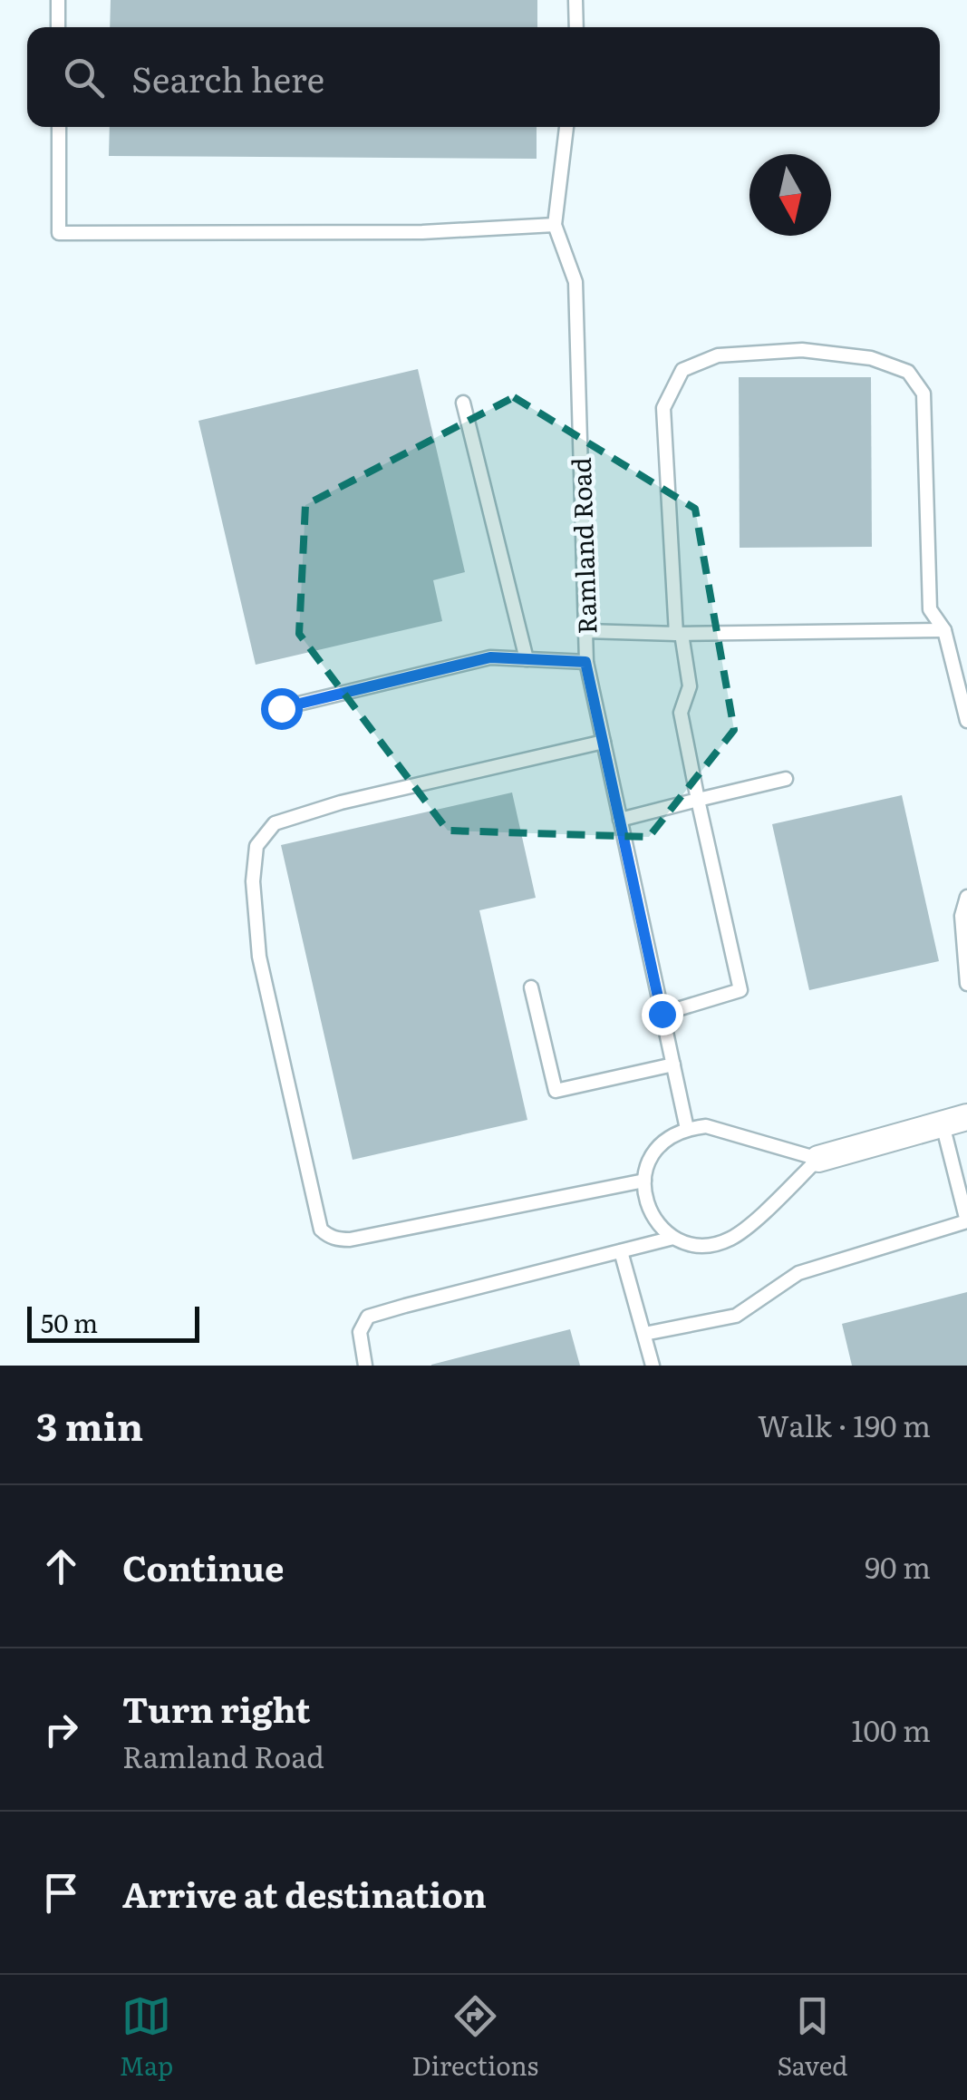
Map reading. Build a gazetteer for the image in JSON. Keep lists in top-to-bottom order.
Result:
{
  "streets": {
    "lane": ["Ramland Road"]
  },
  "scale_bar": "50 m",
  "north": "bottom",
  "page": {
    "search": "Search here",
    "scale": "50 m",
    "heading": ["3 min", "Walk · 190 m"],
    "list": [
      ["Continue", "90 m"],
      ["Turn right", "Ramland Road", "100 m"],
      "Arrive at destination"
    ],
    "nav": ["Map", "Directions", "Saved"]
  }
}
